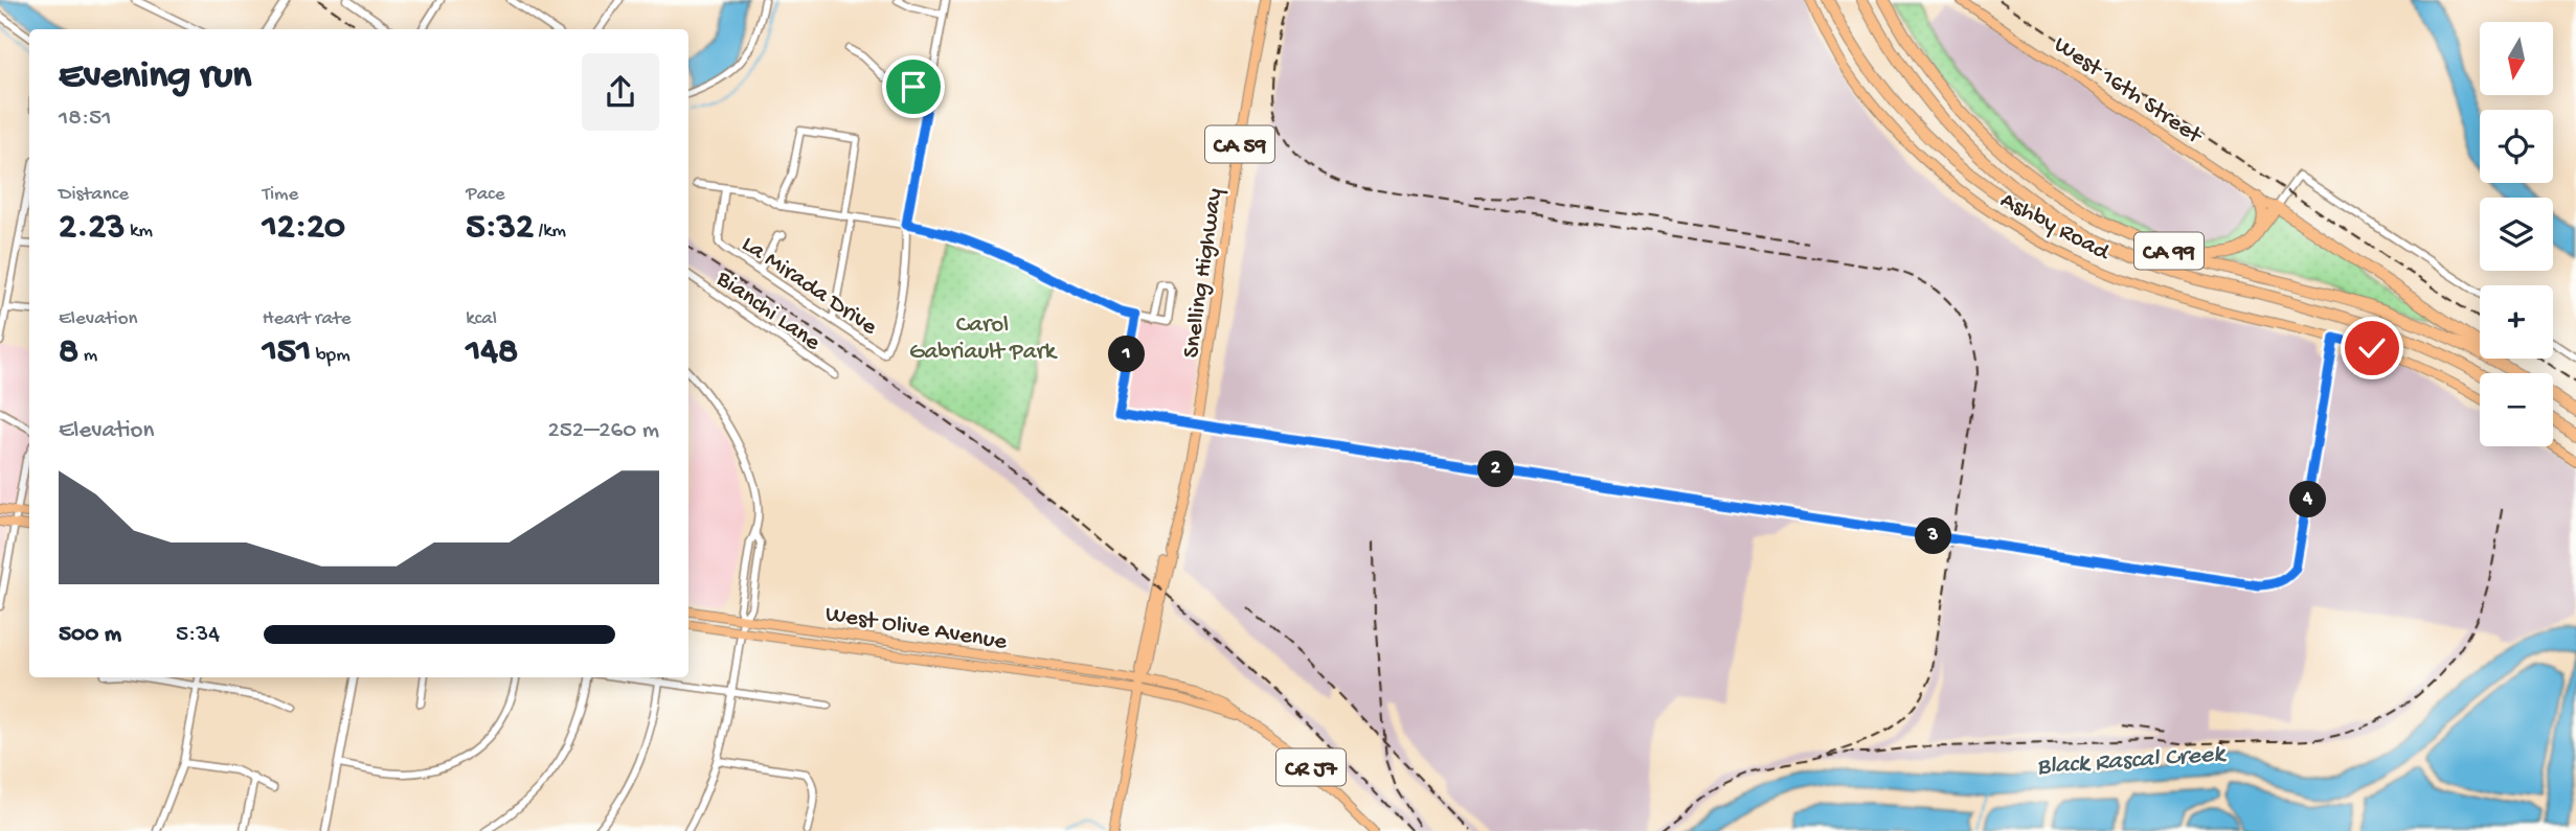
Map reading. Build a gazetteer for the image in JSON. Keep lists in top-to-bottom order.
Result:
{
  "streets": {
    "highway": ["CA 99"],
    "main road": [
      "West 16th Street",
      "CA 59",
      "Ashby Road",
      "Snelling Highway",
      "West Olive Avenue",
      "CR J7"
    ],
    "street": ["La Mirada Drive", "Bianchi Lane"]
  },
  "crossings": [
    ["CA 59", "Snelling Highway"],
    ["CA 59", "West Olive Avenue"],
    ["CA 59", "CR J7"],
    ["Snelling Highway", "West Olive Avenue"],
    ["Snelling Highway", "CR J7"],
    ["West Olive Avenue", "CR J7"]
  ],
  "water": ["Black Rascal Creek"],
  "parks": ["Carol Gabriault Park"],
  "north": "bottom",
  "page": {
    "map_buttons": ["+", "−"],
    "heading": ["Evening run", "18:51"],
    "stats": [
      ["Distance", "2.23 km"],
      ["Time", "12:20"],
      ["Pace", "5:32 /km"],
      ["Elevation", "8 m"],
      ["Heart rate", "151 bpm"],
      ["kcal", "148"]
    ],
    "pins": [
      "1",
      "2",
      "4",
      "3"
    ],
    "chart": ["Elevation", "252–260 m"],
    "list": [
      {
        "name": "500 m",
        "note": "5:34"
      }
    ]
  }
}
